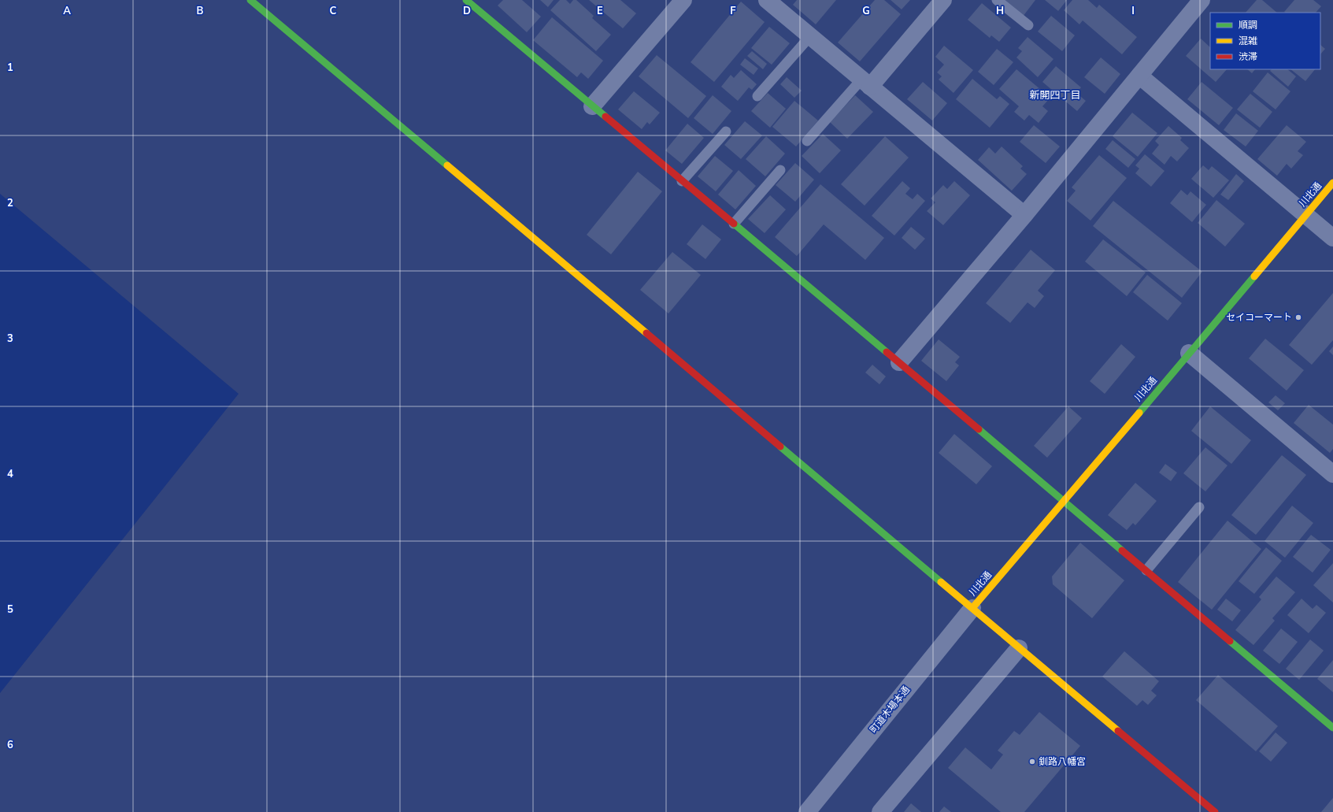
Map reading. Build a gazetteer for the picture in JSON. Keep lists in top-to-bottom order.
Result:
{
  "streets": {
    "street": ["川北通", "町道木場本通"]
  },
  "crossings": [
    ["川北通", "町道木場本通"]
  ],
  "districts": ["新開四丁目"],
  "places": ["セイコーマート", "釧路八幡宮"],
  "legend": ["順調", "混雑", "渋滞"],
  "grid": {
    "columns": [
      "A",
      "B",
      "C",
      "D",
      "E",
      "F",
      "G",
      "H",
      "I"
    ],
    "rows": [
      "1",
      "2",
      "3",
      "4",
      "5",
      "6"
    ]
  }
}
